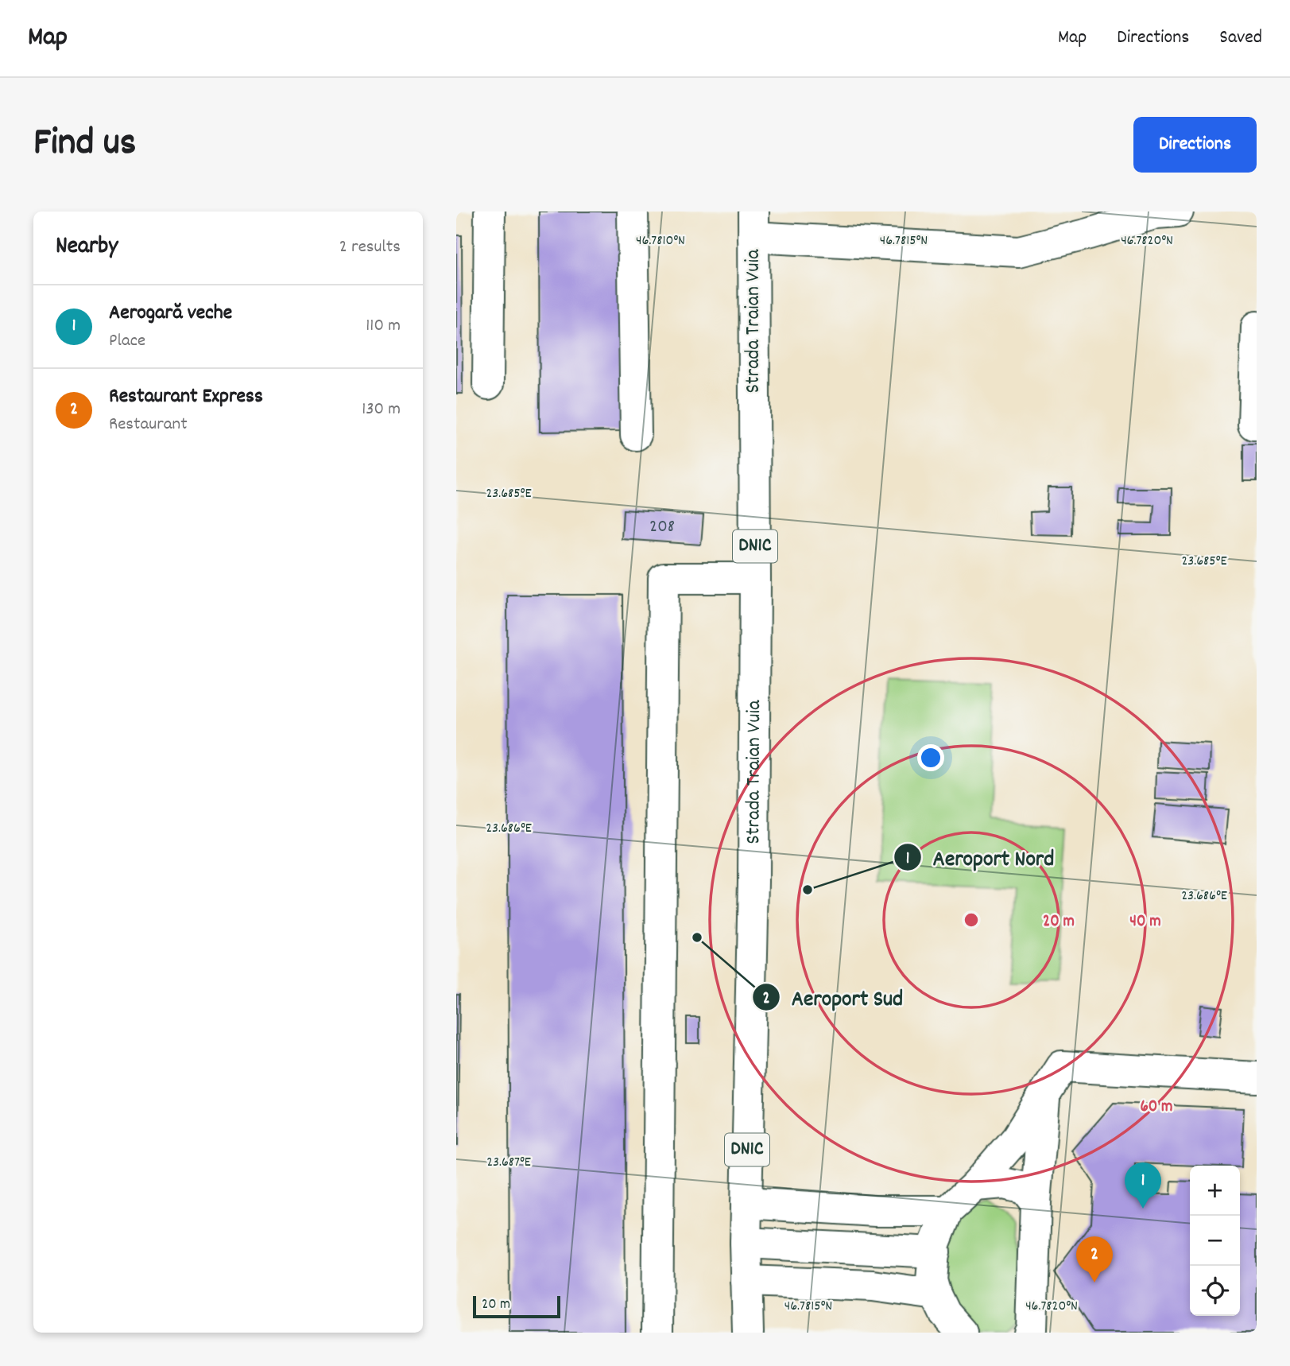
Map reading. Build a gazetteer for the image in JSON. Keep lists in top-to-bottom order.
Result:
{
  "streets": {
    "main road": ["Strada Traian Vuia", "DN1C"]
  },
  "places": ["Aeroport Nord", "Aeroport Sud"],
  "house_numbers": ["208"],
  "scale_bar": "20 m",
  "page": {
    "header": "Map",
    "nav": ["Map", "Directions", "Saved"],
    "title": "Find us",
    "buttons": "Directions",
    "heading": ["Nearby", "2 results"],
    "list": [
      {
        "mark": "1",
        "name": "Aerogară veche",
        "note": "Place",
        "value": "110 m"
      },
      {
        "mark": "2",
        "name": "Restaurant Express",
        "note": "Restaurant",
        "value": "130 m"
      }
    ],
    "pins": ["1", "2"],
    "map_buttons": ["+", "−"],
    "scale": "20 m"
  },
  "coordinates": [
    "46.7810°N",
    "46.7815°N",
    "46.7820°N",
    "23.685°E",
    "23.686°E",
    "23.687°E"
  ],
  "rings": ["20 m", "40 m", "60 m"]
}
